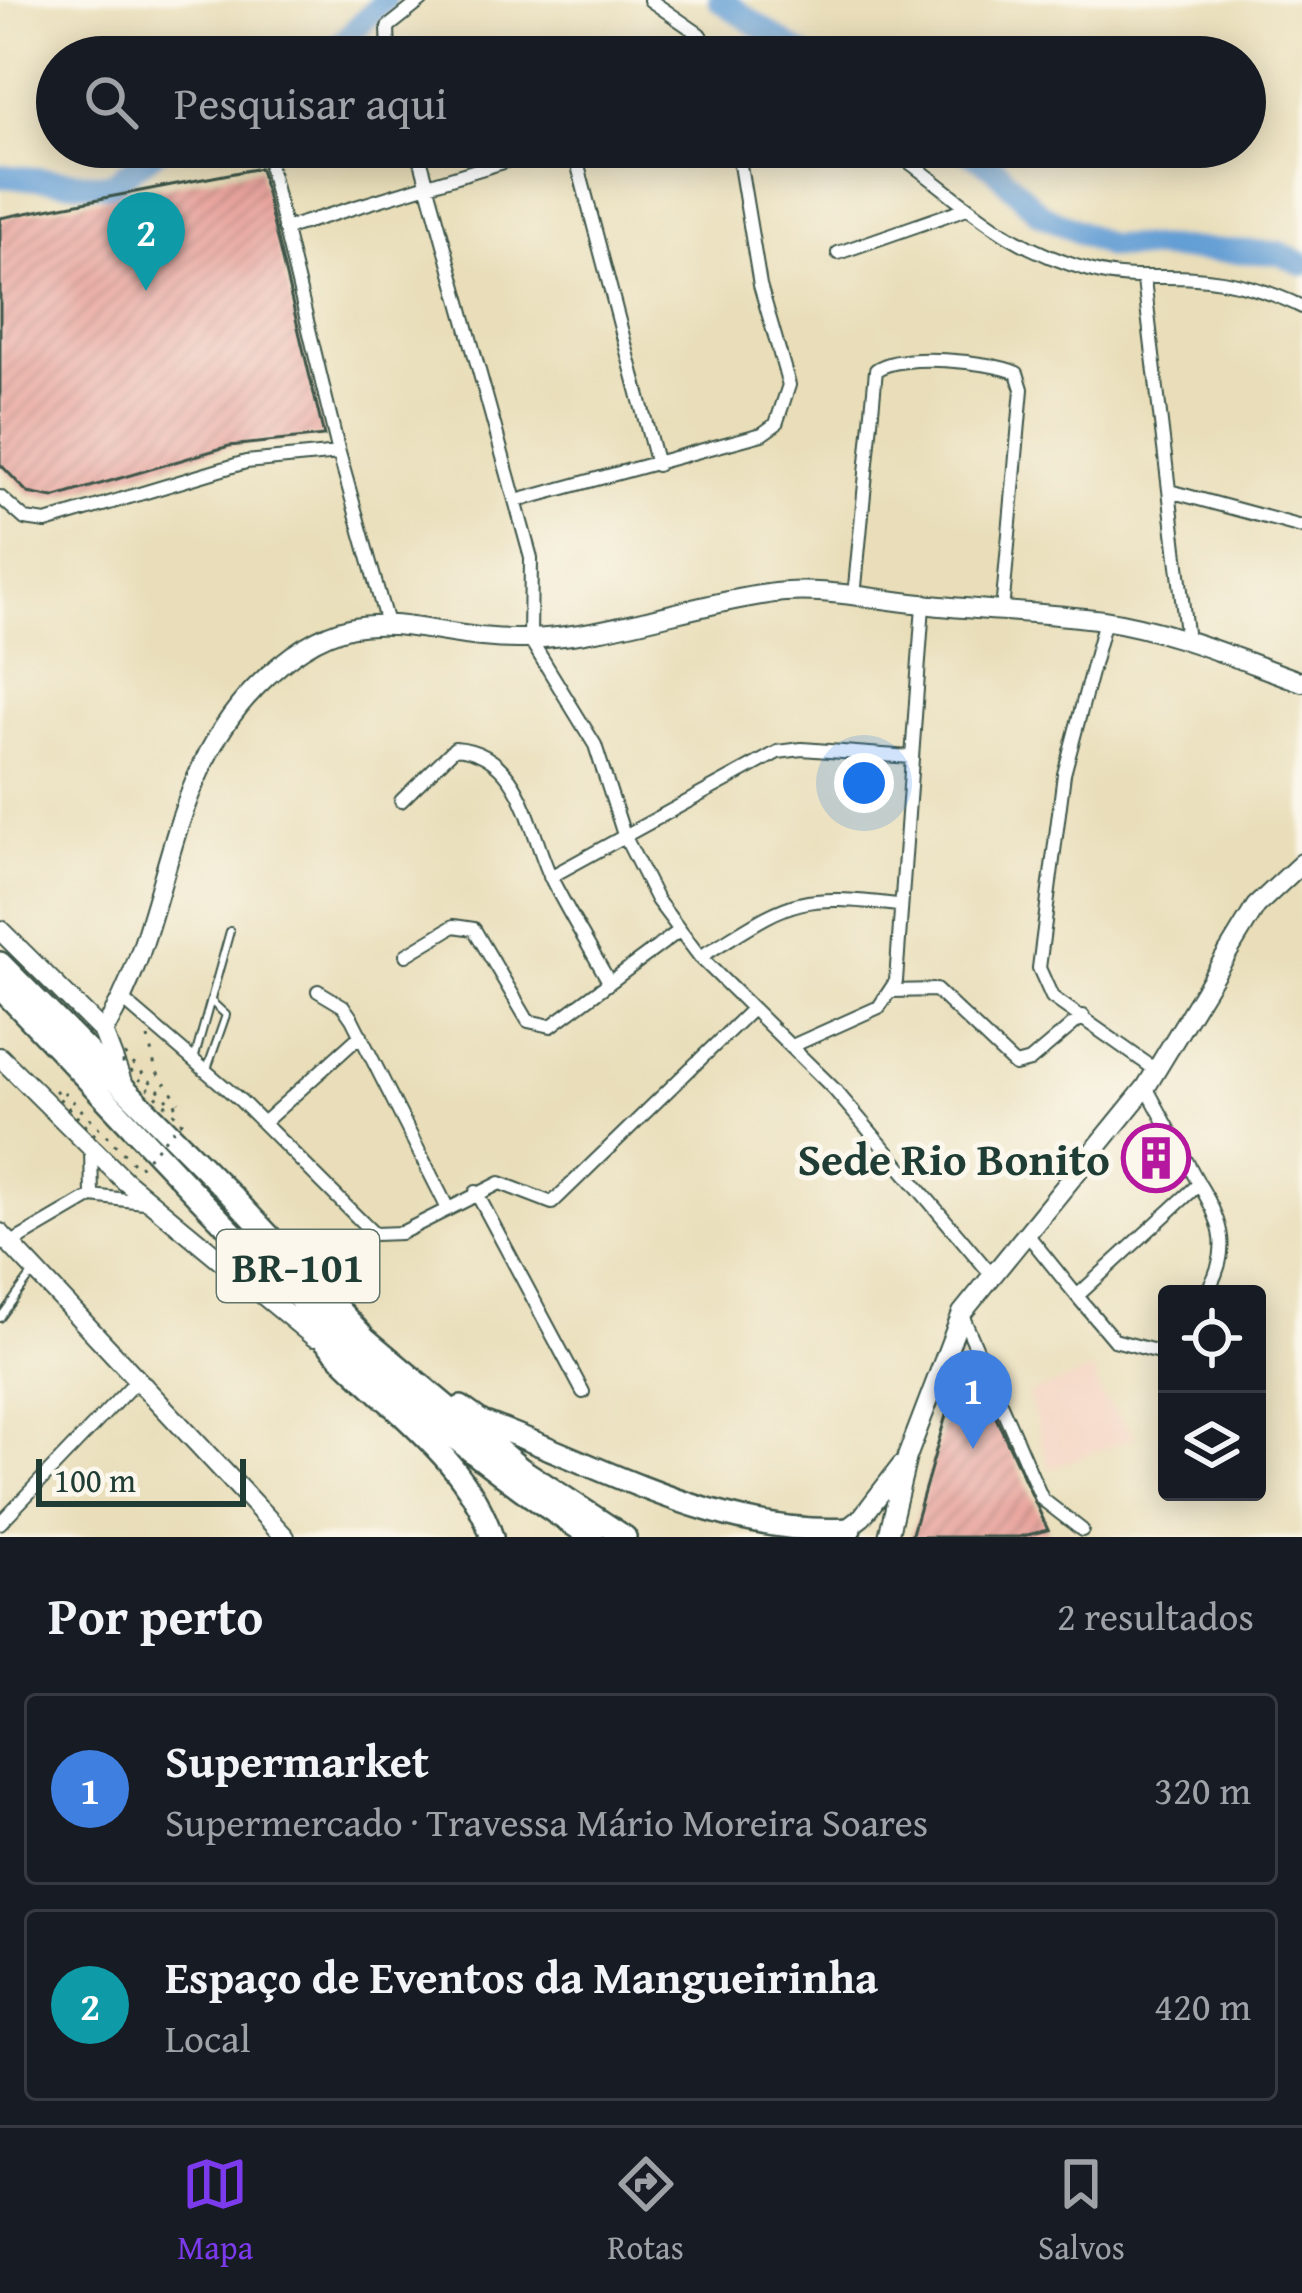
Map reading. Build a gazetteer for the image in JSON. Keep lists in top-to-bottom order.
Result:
{
  "streets": {
    "highway": ["BR-101"]
  },
  "places": {
    "building": ["Sede Rio Bonito"]
  },
  "scale_bar": "100 m",
  "page": {
    "search": "Pesquisar aqui",
    "pins": ["2", "1"],
    "scale": "100 m",
    "heading": ["Por perto", "2 resultados"],
    "list": [
      {
        "mark": "1",
        "name": "Supermarket",
        "note": "Supermercado · Travessa Mário Moreira Soares",
        "value": "320 m"
      },
      {
        "mark": "2",
        "name": "Espaço de Eventos da Mangueirinha",
        "note": "Local",
        "value": "420 m"
      }
    ],
    "nav": ["Mapa", "Rotas", "Salvos"]
  }
}
